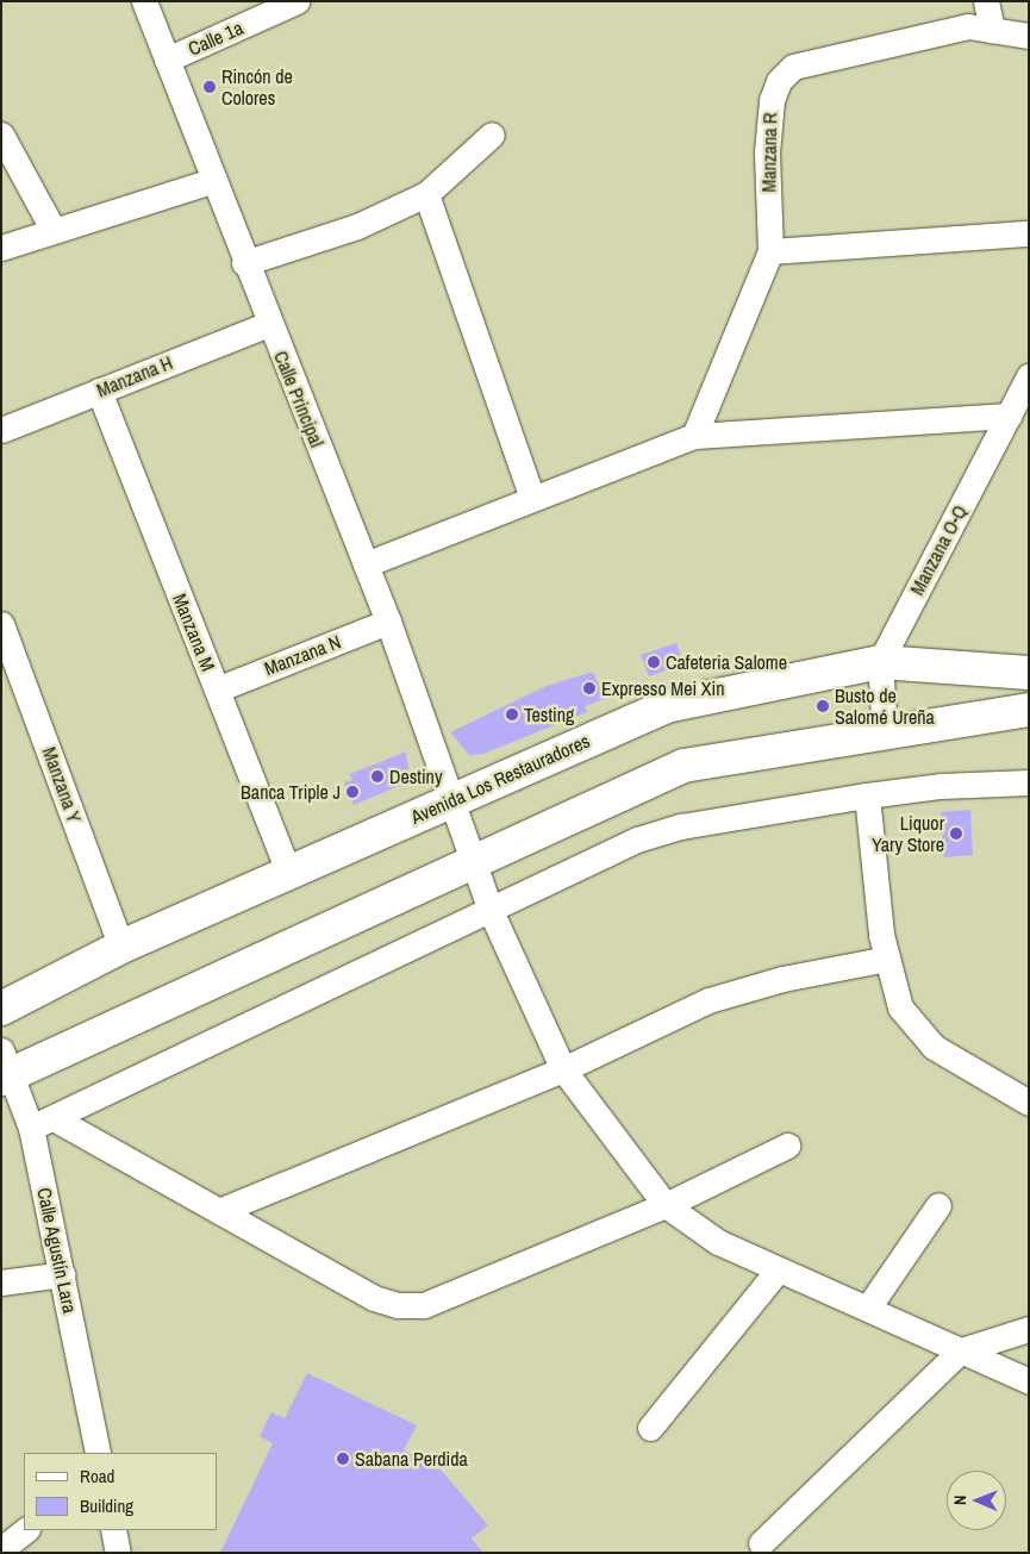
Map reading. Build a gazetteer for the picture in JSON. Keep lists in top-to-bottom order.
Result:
{
  "streets": {
    "street": [
      "Calle 1a",
      "Manzana R",
      "Manzana H",
      "Calle Principal",
      "Manzana O-Q",
      "Manzana M",
      "Manzana N",
      "Avenida Los Restauradores",
      "Manzana Y",
      "Calle Agustín Lara"
    ]
  },
  "crossings": [
    ["Calle 1a", "Calle Principal"],
    ["Manzana H", "Calle Principal"],
    ["Manzana H", "Manzana M"],
    ["Calle Principal", "Manzana N"],
    ["Calle Principal", "Avenida Los Restauradores"],
    ["Manzana O-Q", "Avenida Los Restauradores"],
    ["Manzana M", "Manzana N"],
    ["Manzana M", "Avenida Los Restauradores"],
    ["Avenida Los Restauradores", "Manzana Y"]
  ],
  "places": [
    "Rincón de Colores",
    "Cafeteria Salome",
    "Expresso Mei Xin",
    "Busto de Salomé Ureña",
    "Testing",
    "Destiny",
    "Banca Triple J",
    "Liquor Yary Store",
    "Sabana Perdida"
  ],
  "legend": ["Road", "Building"],
  "north": "left"
}
